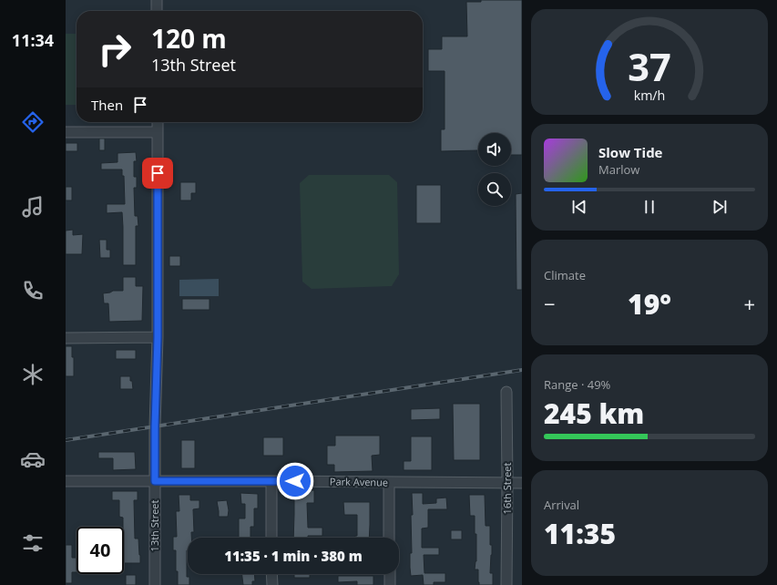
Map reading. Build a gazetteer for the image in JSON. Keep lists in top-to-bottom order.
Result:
{
  "streets": {
    "street": ["Park Avenue", "16th Street", "13th Street"]
  },
  "crossings": [
    ["Park Avenue", "16th Street"],
    ["Park Avenue", "13th Street"]
  ],
  "page": {
    "tabs": "11:34",
    "turn": ["120 m", "13th Street"],
    "then": "Then",
    "song": ["Slow Tide", "Marlow"],
    "tile": [
      "Climate",
      ["Range · 49%", "245 km"],
      ["Arrival", "11:35"]
    ],
    "heat": ["−", "19°", "+"],
    "limit": "40",
    "trip": "11:35 · 1 min · 380 m",
    "gauge": ["37", "km/h"]
  }
}
